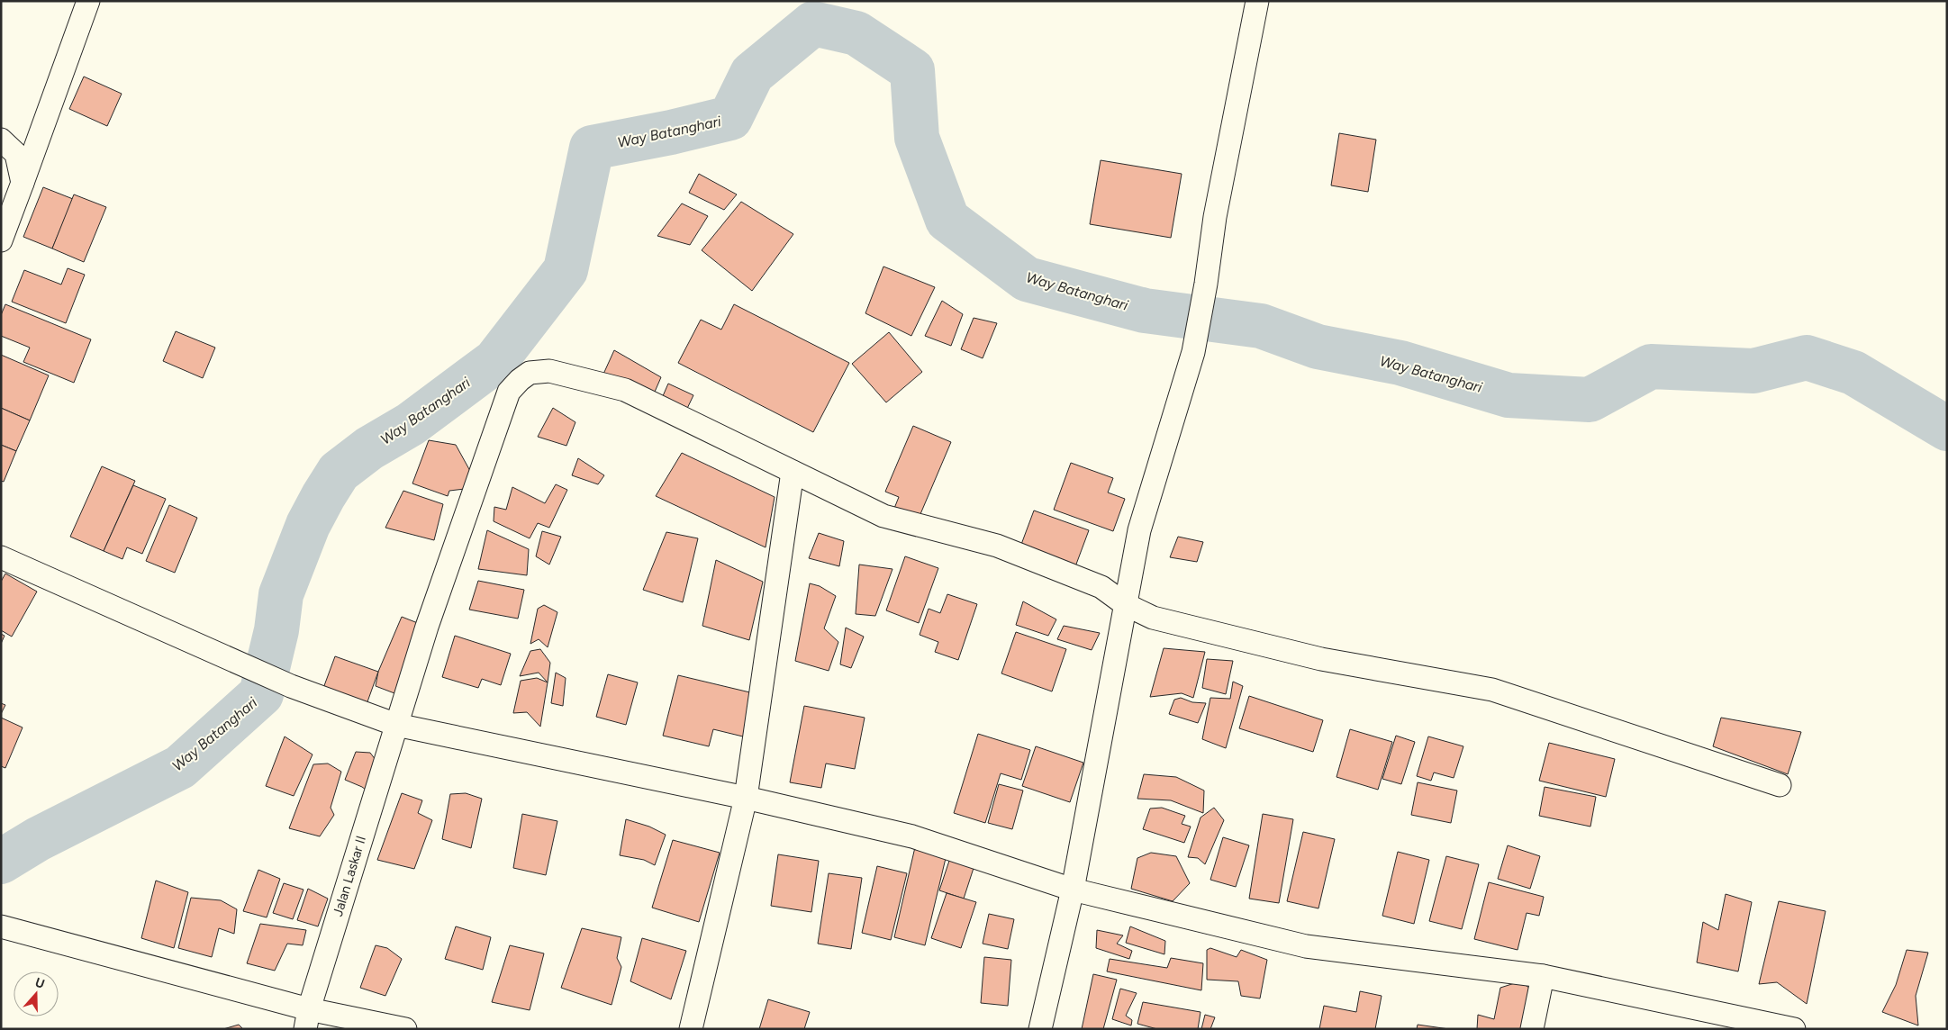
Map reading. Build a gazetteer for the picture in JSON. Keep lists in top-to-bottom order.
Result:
{
  "streets": {
    "street": ["Jalan Laskar II"]
  },
  "water": ["Way Batanghari"],
  "north": "top"
}
